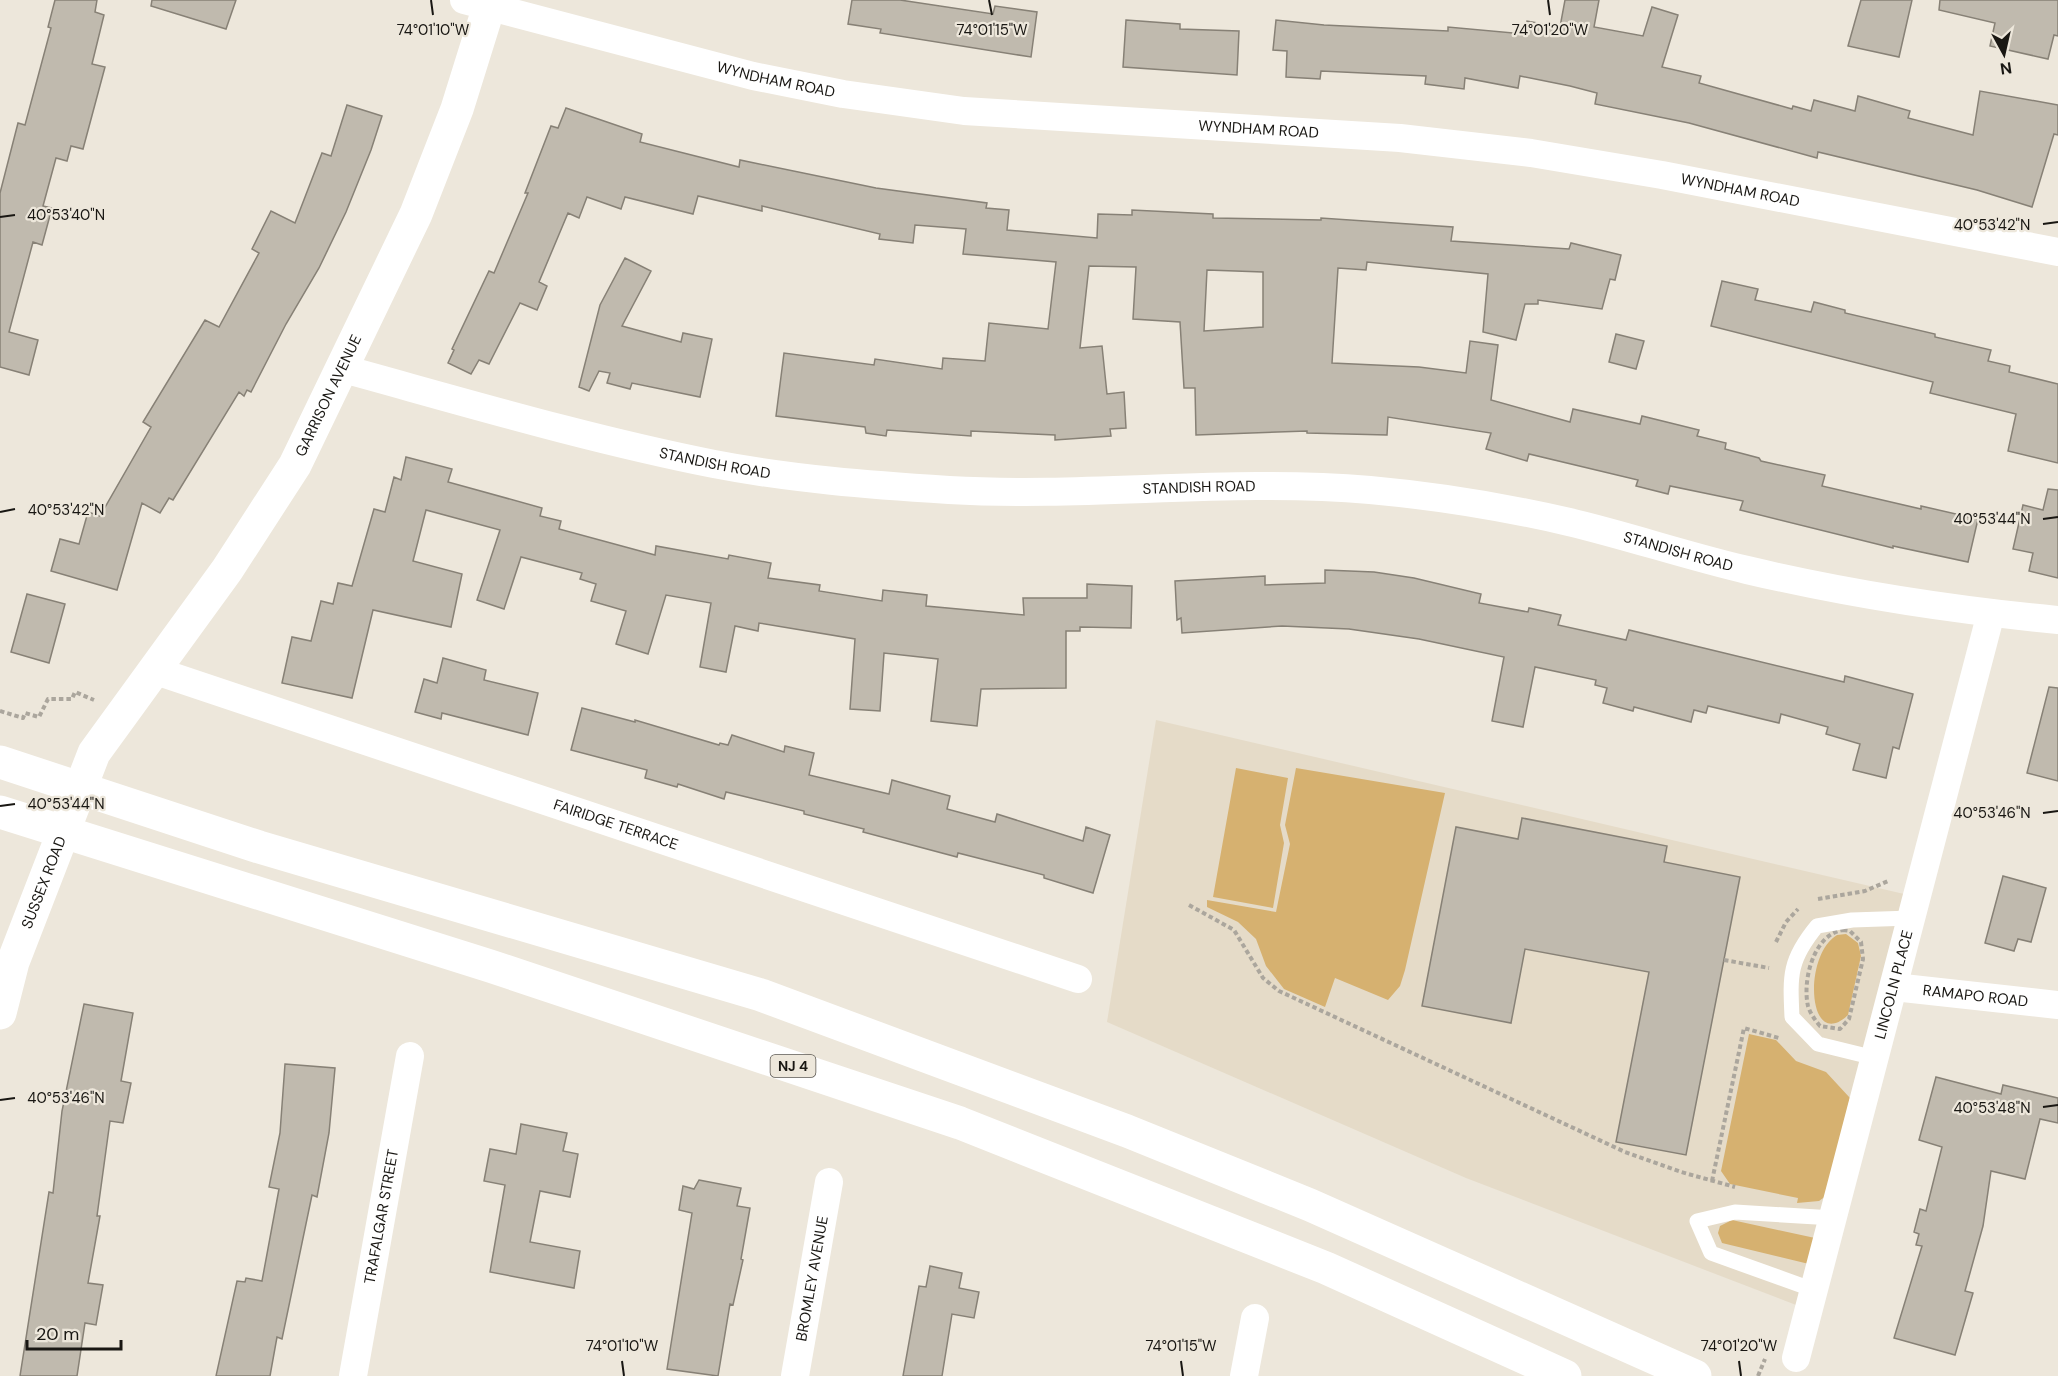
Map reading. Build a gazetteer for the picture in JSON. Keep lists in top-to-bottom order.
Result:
{
  "streets": {
    "main road": ["GARRISON AVENUE", "SUSSEX ROAD", "NJ 4"],
    "street": [
      "WYNDHAM ROAD",
      "STANDISH ROAD",
      "FAIRIDGE TERRACE",
      "LINCOLN PLACE",
      "RAMAPO ROAD",
      "TRAFALGAR STREET",
      "BROMLEY AVENUE"
    ]
  },
  "crossings": [
    ["WYNDHAM ROAD", "GARRISON AVENUE"],
    ["GARRISON AVENUE", "STANDISH ROAD"],
    ["GARRISON AVENUE", "FAIRIDGE TERRACE"],
    ["GARRISON AVENUE", "SUSSEX ROAD"],
    ["STANDISH ROAD", "LINCOLN PLACE"],
    ["LINCOLN PLACE", "RAMAPO ROAD"]
  ],
  "scale_bar": "20 m",
  "north": "bottom",
  "coordinates": [
    "74°01'10\"W",
    "74°01'15\"W",
    "74°01'20\"W",
    "40°53'40\"N",
    "40°53'42\"N",
    "40°53'44\"N",
    "40°53'46\"N",
    "40°53'48\"N"
  ]
}
